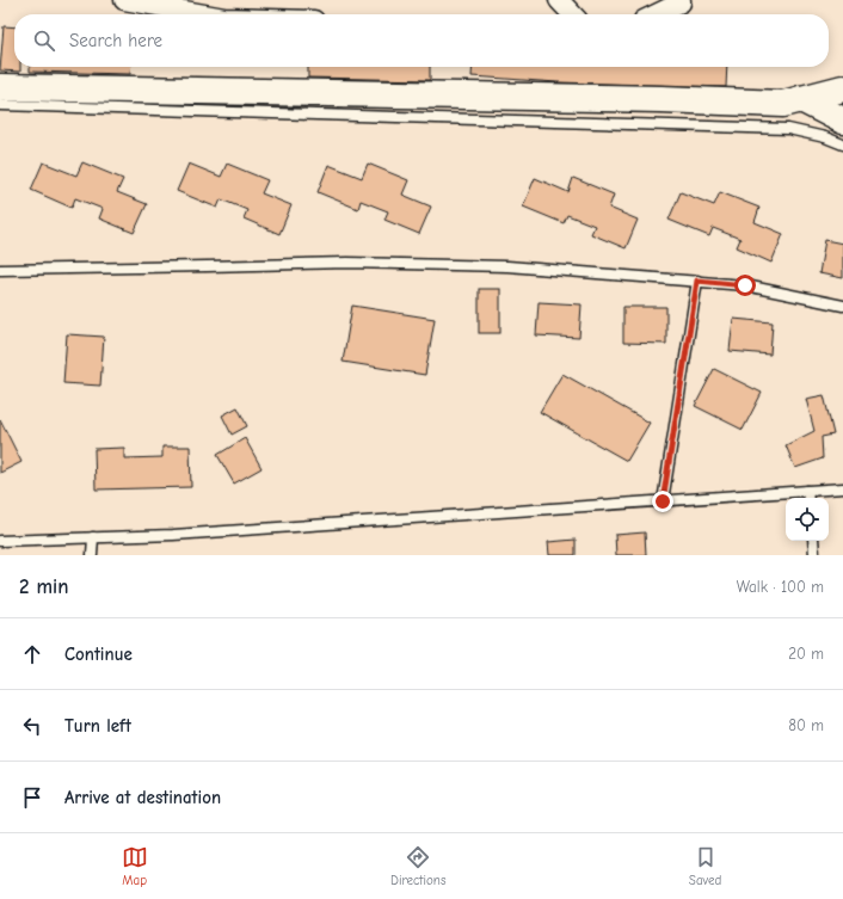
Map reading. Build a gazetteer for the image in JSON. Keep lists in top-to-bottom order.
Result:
{
  "page": {
    "search": "Search here",
    "heading": ["2 min", "Walk · 100 m"],
    "list": [
      ["Continue", "20 m"],
      ["Turn left", "80 m"],
      "Arrive at destination"
    ],
    "nav": ["Map", "Directions", "Saved"]
  }
}
